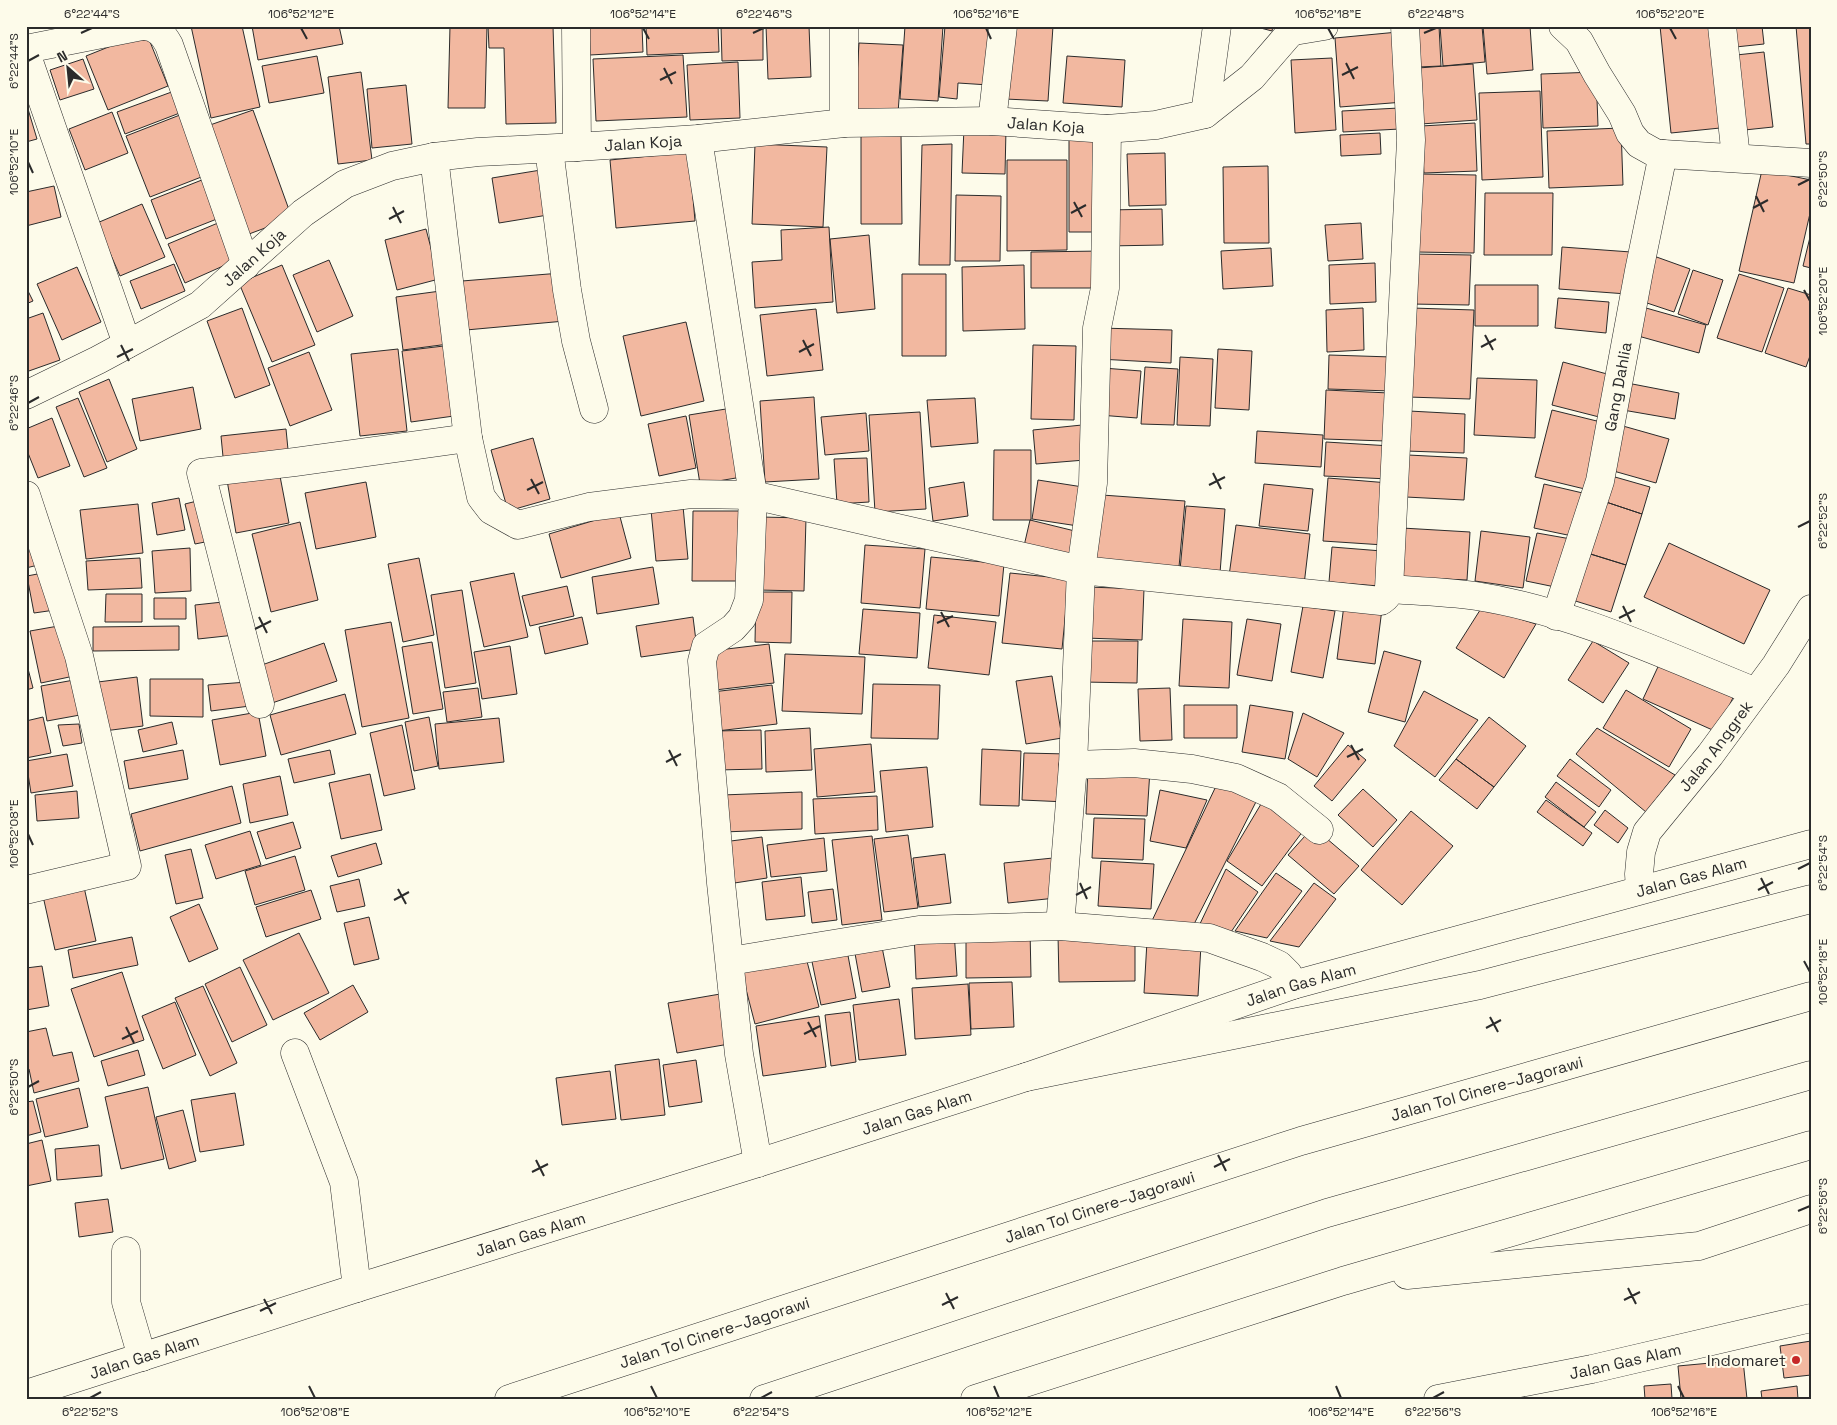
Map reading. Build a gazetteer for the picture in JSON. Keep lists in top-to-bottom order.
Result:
{
  "streets": {
    "main road": [
      "Jalan Koja",
      "Gang Dahlia",
      "Jalan Anggrek",
      "Jalan Gas Alam",
      "Jalan Tol Cinere–Jagorawi"
    ]
  },
  "crossings": [
    ["Jalan Anggrek", "Jalan Gas Alam"]
  ],
  "places": ["Indomaret"],
  "north": "top left",
  "coordinates": [
    "6°22'44\"S",
    "106°52'12\"E",
    "106°52'14\"E",
    "6°22'46\"S",
    "106°52'16\"E",
    "106°52'18\"E",
    "6°22'48\"S",
    "106°52'20\"E",
    "106°52'10\"E",
    "6°22'50\"S",
    "6°22'52\"S",
    "106°52'08\"E",
    "6°22'54\"S",
    "6°22'56\"S"
  ]
}
